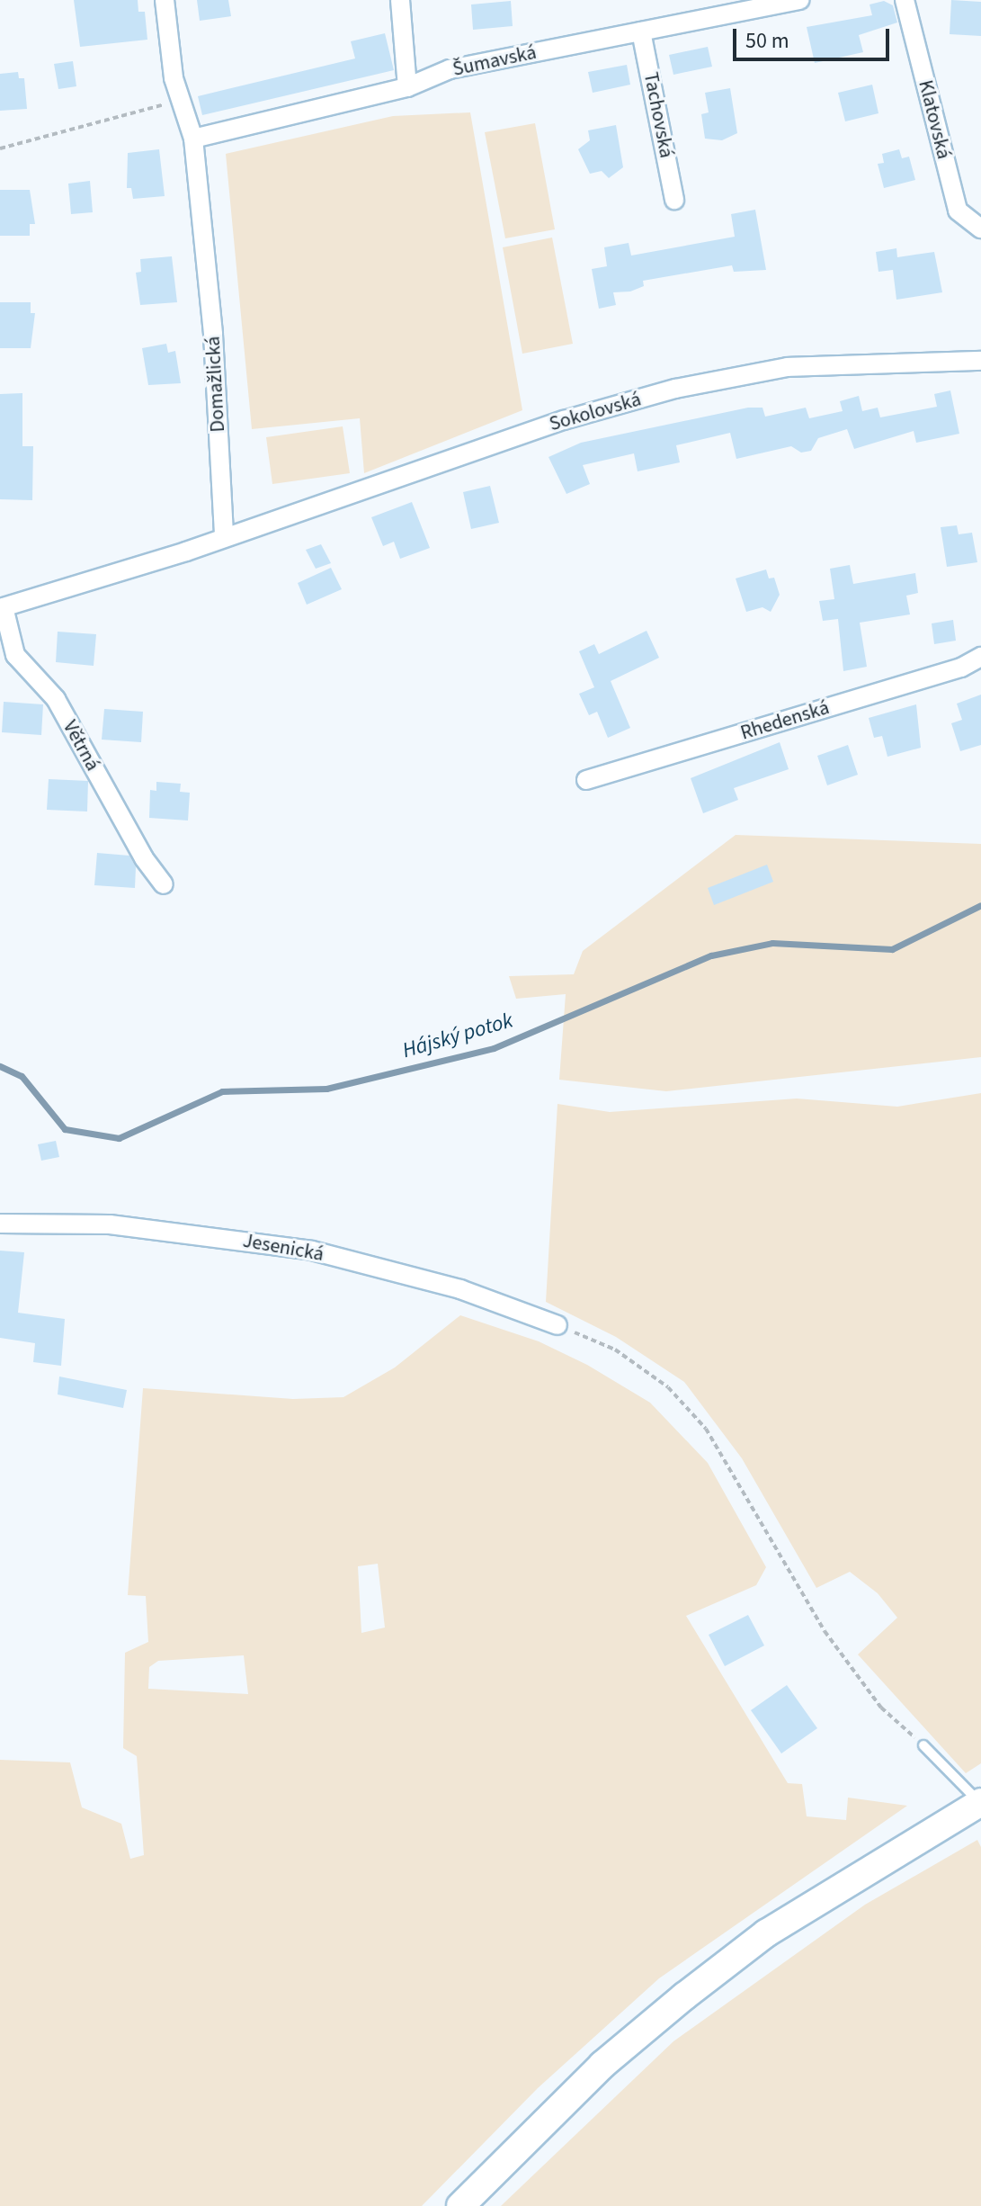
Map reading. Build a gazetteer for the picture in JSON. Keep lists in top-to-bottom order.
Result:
{
  "streets": {
    "street": [
      "Šumavská",
      "Tachovská",
      "Klatovská",
      "Domažlická",
      "Sokolovská",
      "Rhedenská",
      "Větrná",
      "Jesenická"
    ]
  },
  "crossings": [
    ["Šumavská", "Tachovská"],
    ["Šumavská", "Domažlická"],
    ["Domažlická", "Sokolovská"]
  ],
  "water": ["Hájský potok"],
  "scale_bar": "50 m"
}
